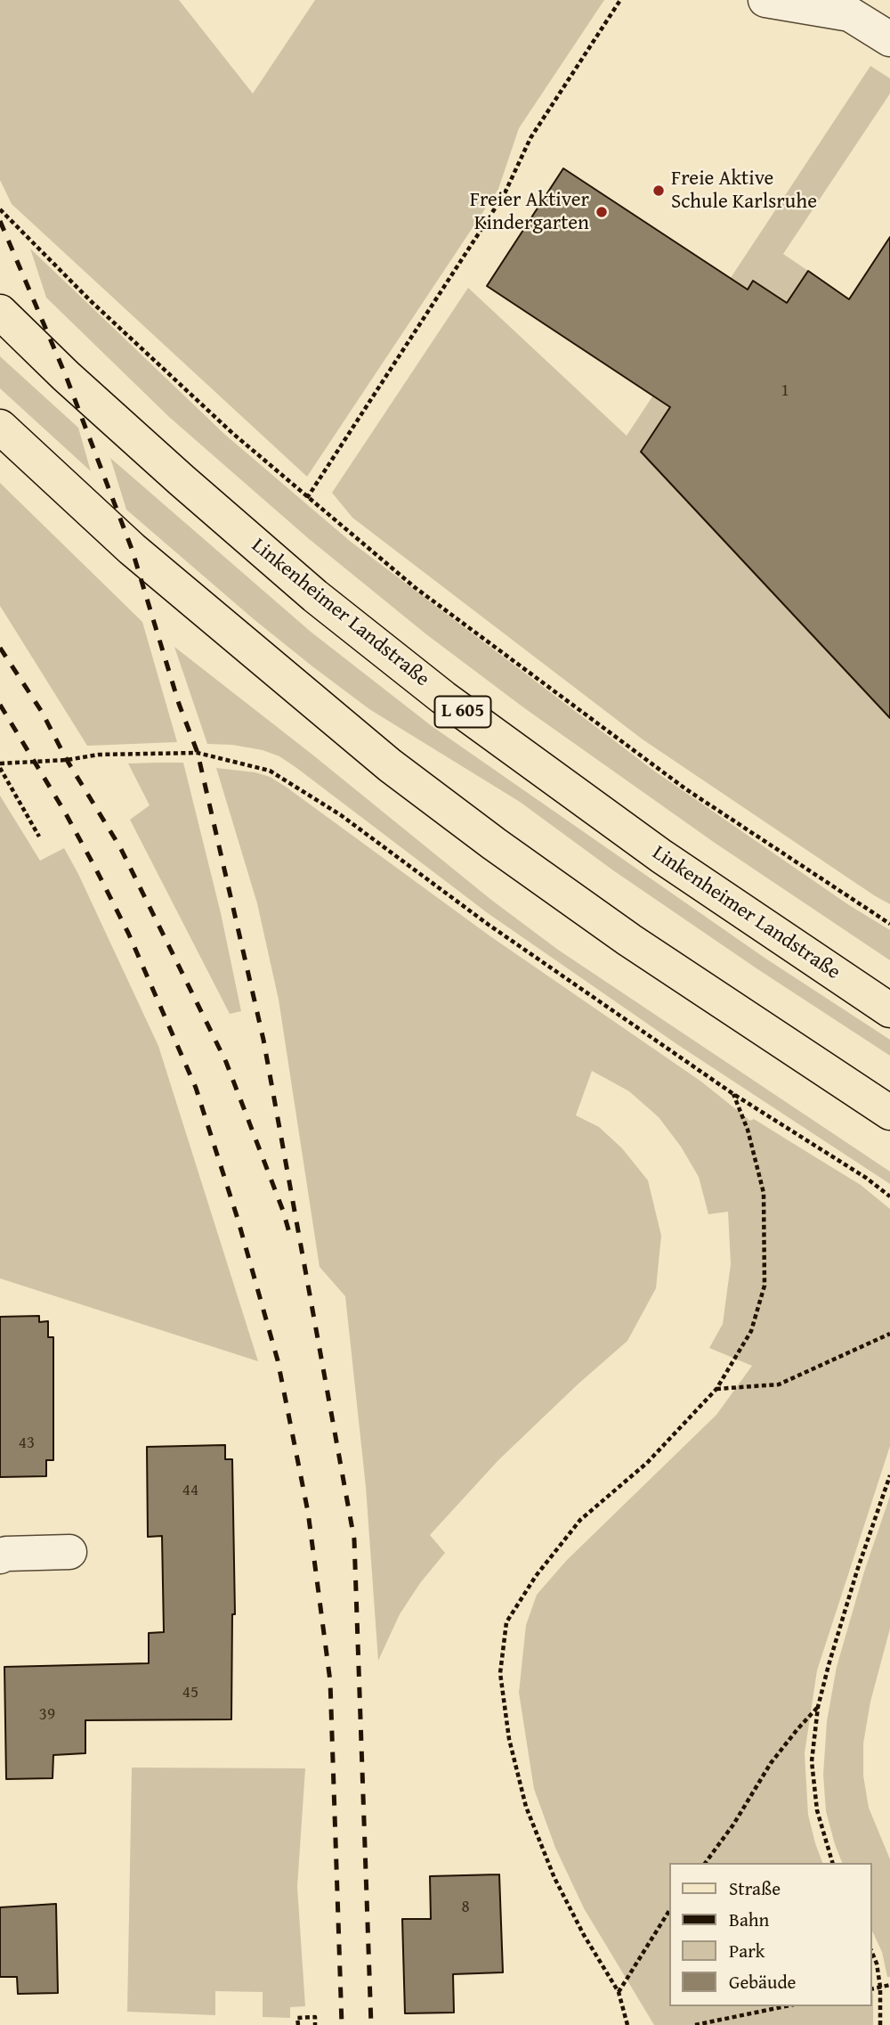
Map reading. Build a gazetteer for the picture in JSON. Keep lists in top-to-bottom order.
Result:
{
  "streets": {
    "main road": ["Linkenheimer Landstraße", "L 605"]
  },
  "places": ["Freie Aktive Schule Karlsruhe", "Freier Aktiver Kindergarten"],
  "house_numbers": [
    "1",
    "43",
    "44",
    "45",
    "39",
    "8"
  ],
  "legend": [
    "Straße",
    "Bahn",
    "Park",
    "Gebäude"
  ]
}
